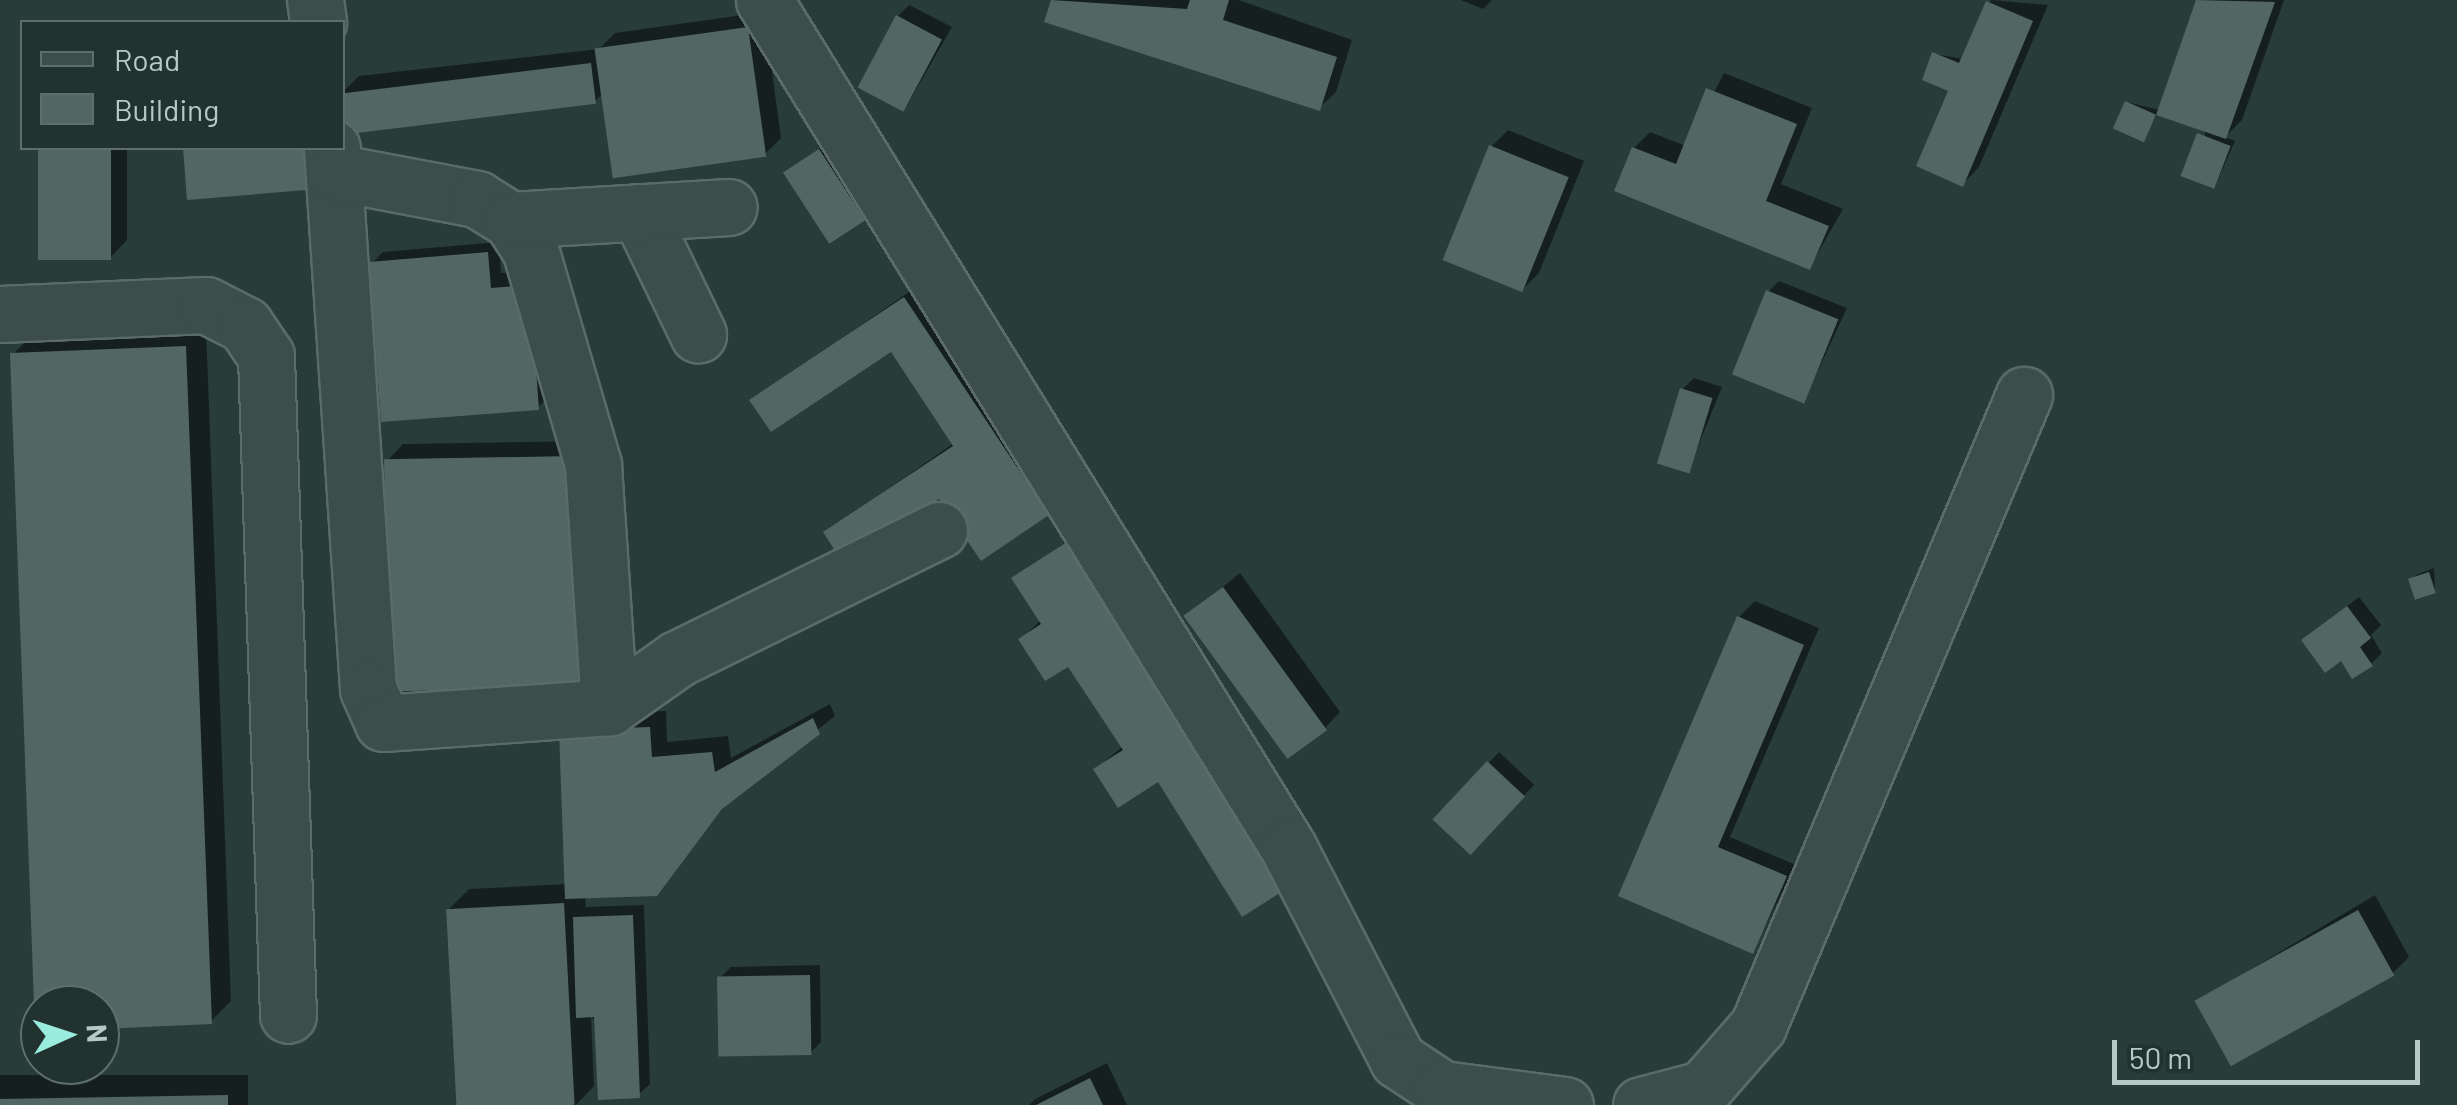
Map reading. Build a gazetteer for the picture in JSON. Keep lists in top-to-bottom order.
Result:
{
  "legend": ["Road", "Building"],
  "scale_bar": "50 m",
  "north": "right"
}
